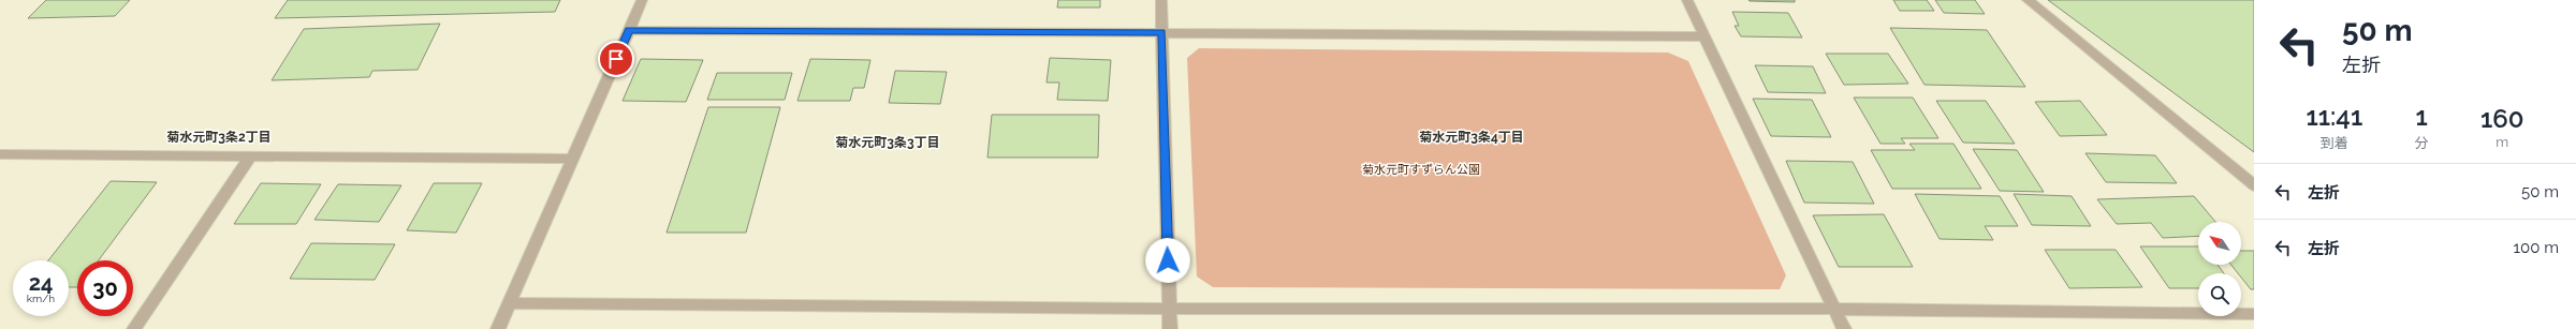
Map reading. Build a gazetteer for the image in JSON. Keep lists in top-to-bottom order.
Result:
{
  "districts": ["菊水元町3条2丁目", "菊水元町3条4丁目", "菊水元町3条3丁目"],
  "parks": ["菊水元町すずらん公園"],
  "north": "top left",
  "page": {
    "turn": ["50 m", "左折"],
    "eta": [
      "11:41",
      "到着",
      "1",
      "分",
      "160",
      "m"
    ],
    "list": [
      {
        "name": "左折",
        "value": "50 m"
      },
      {
        "name": "左折",
        "value": "100 m"
      }
    ],
    "speed": "24 km/h",
    "limit": "30"
  }
}
